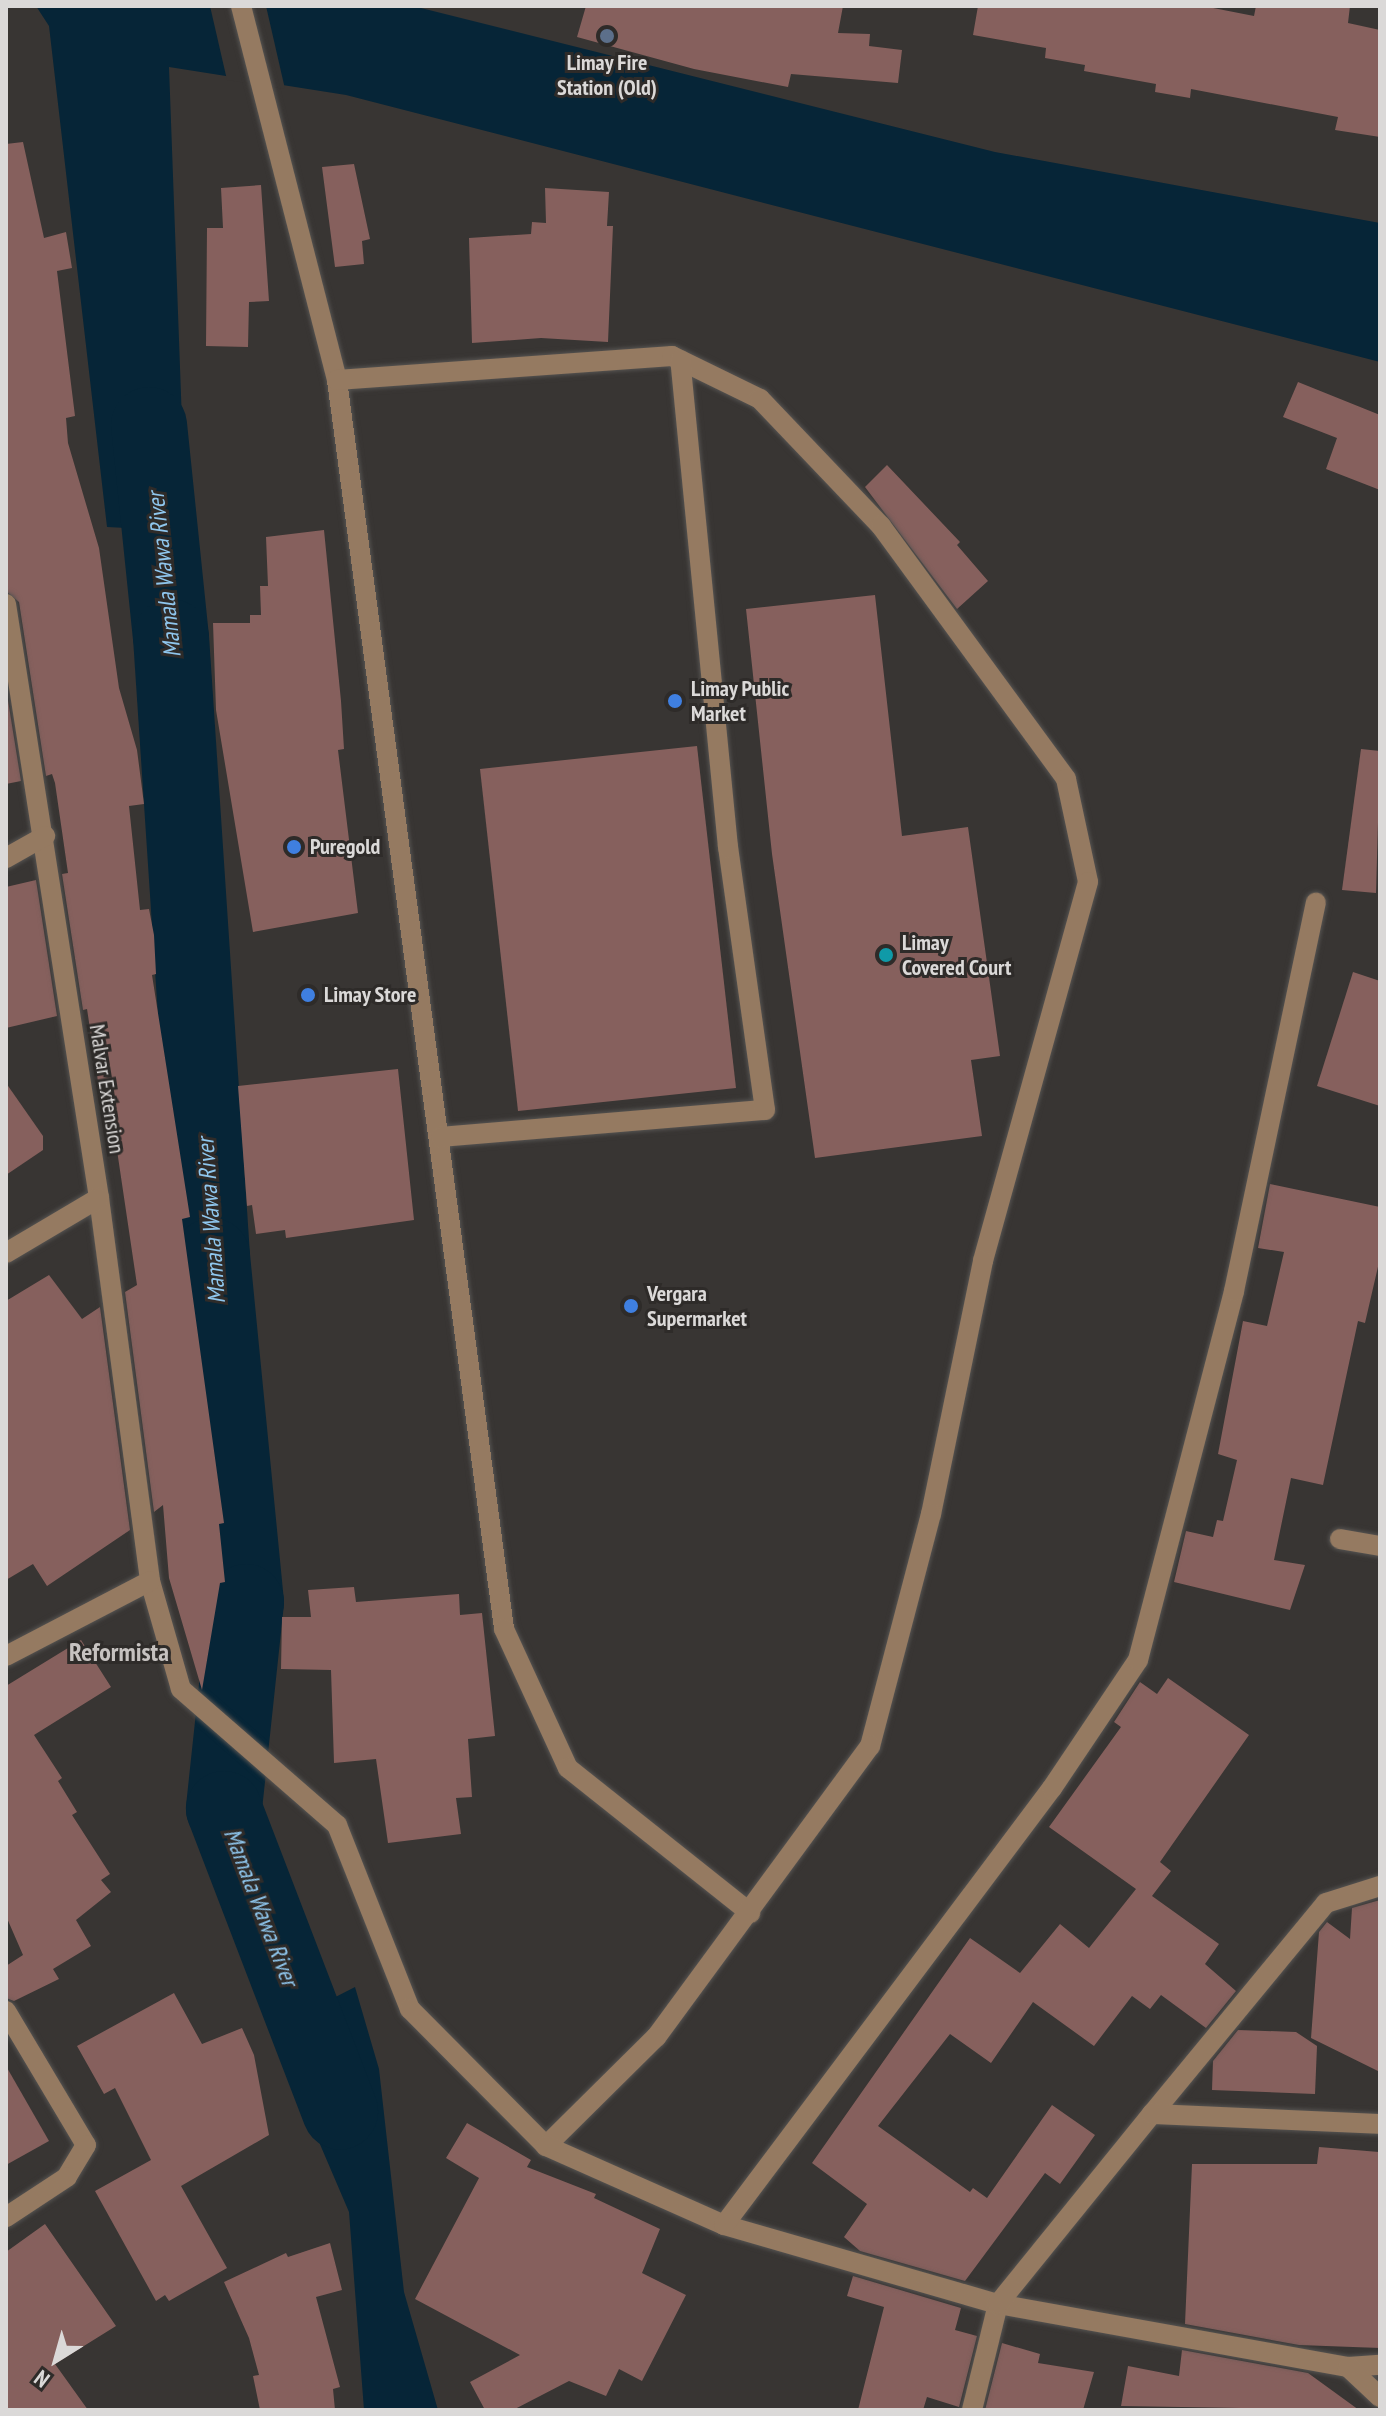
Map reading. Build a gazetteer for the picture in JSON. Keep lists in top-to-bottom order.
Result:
{
  "streets": {
    "street": ["Malvar Extension"]
  },
  "districts": ["Reformista"],
  "water": ["Mamala Wawa River"],
  "places": [
    "Limay Fire Station (Old)",
    "Limay Public Market",
    "Puregold",
    "Limay Covered Court",
    "Limay Store",
    "Vergara Supermarket"
  ],
  "north": "bottom left"
}
